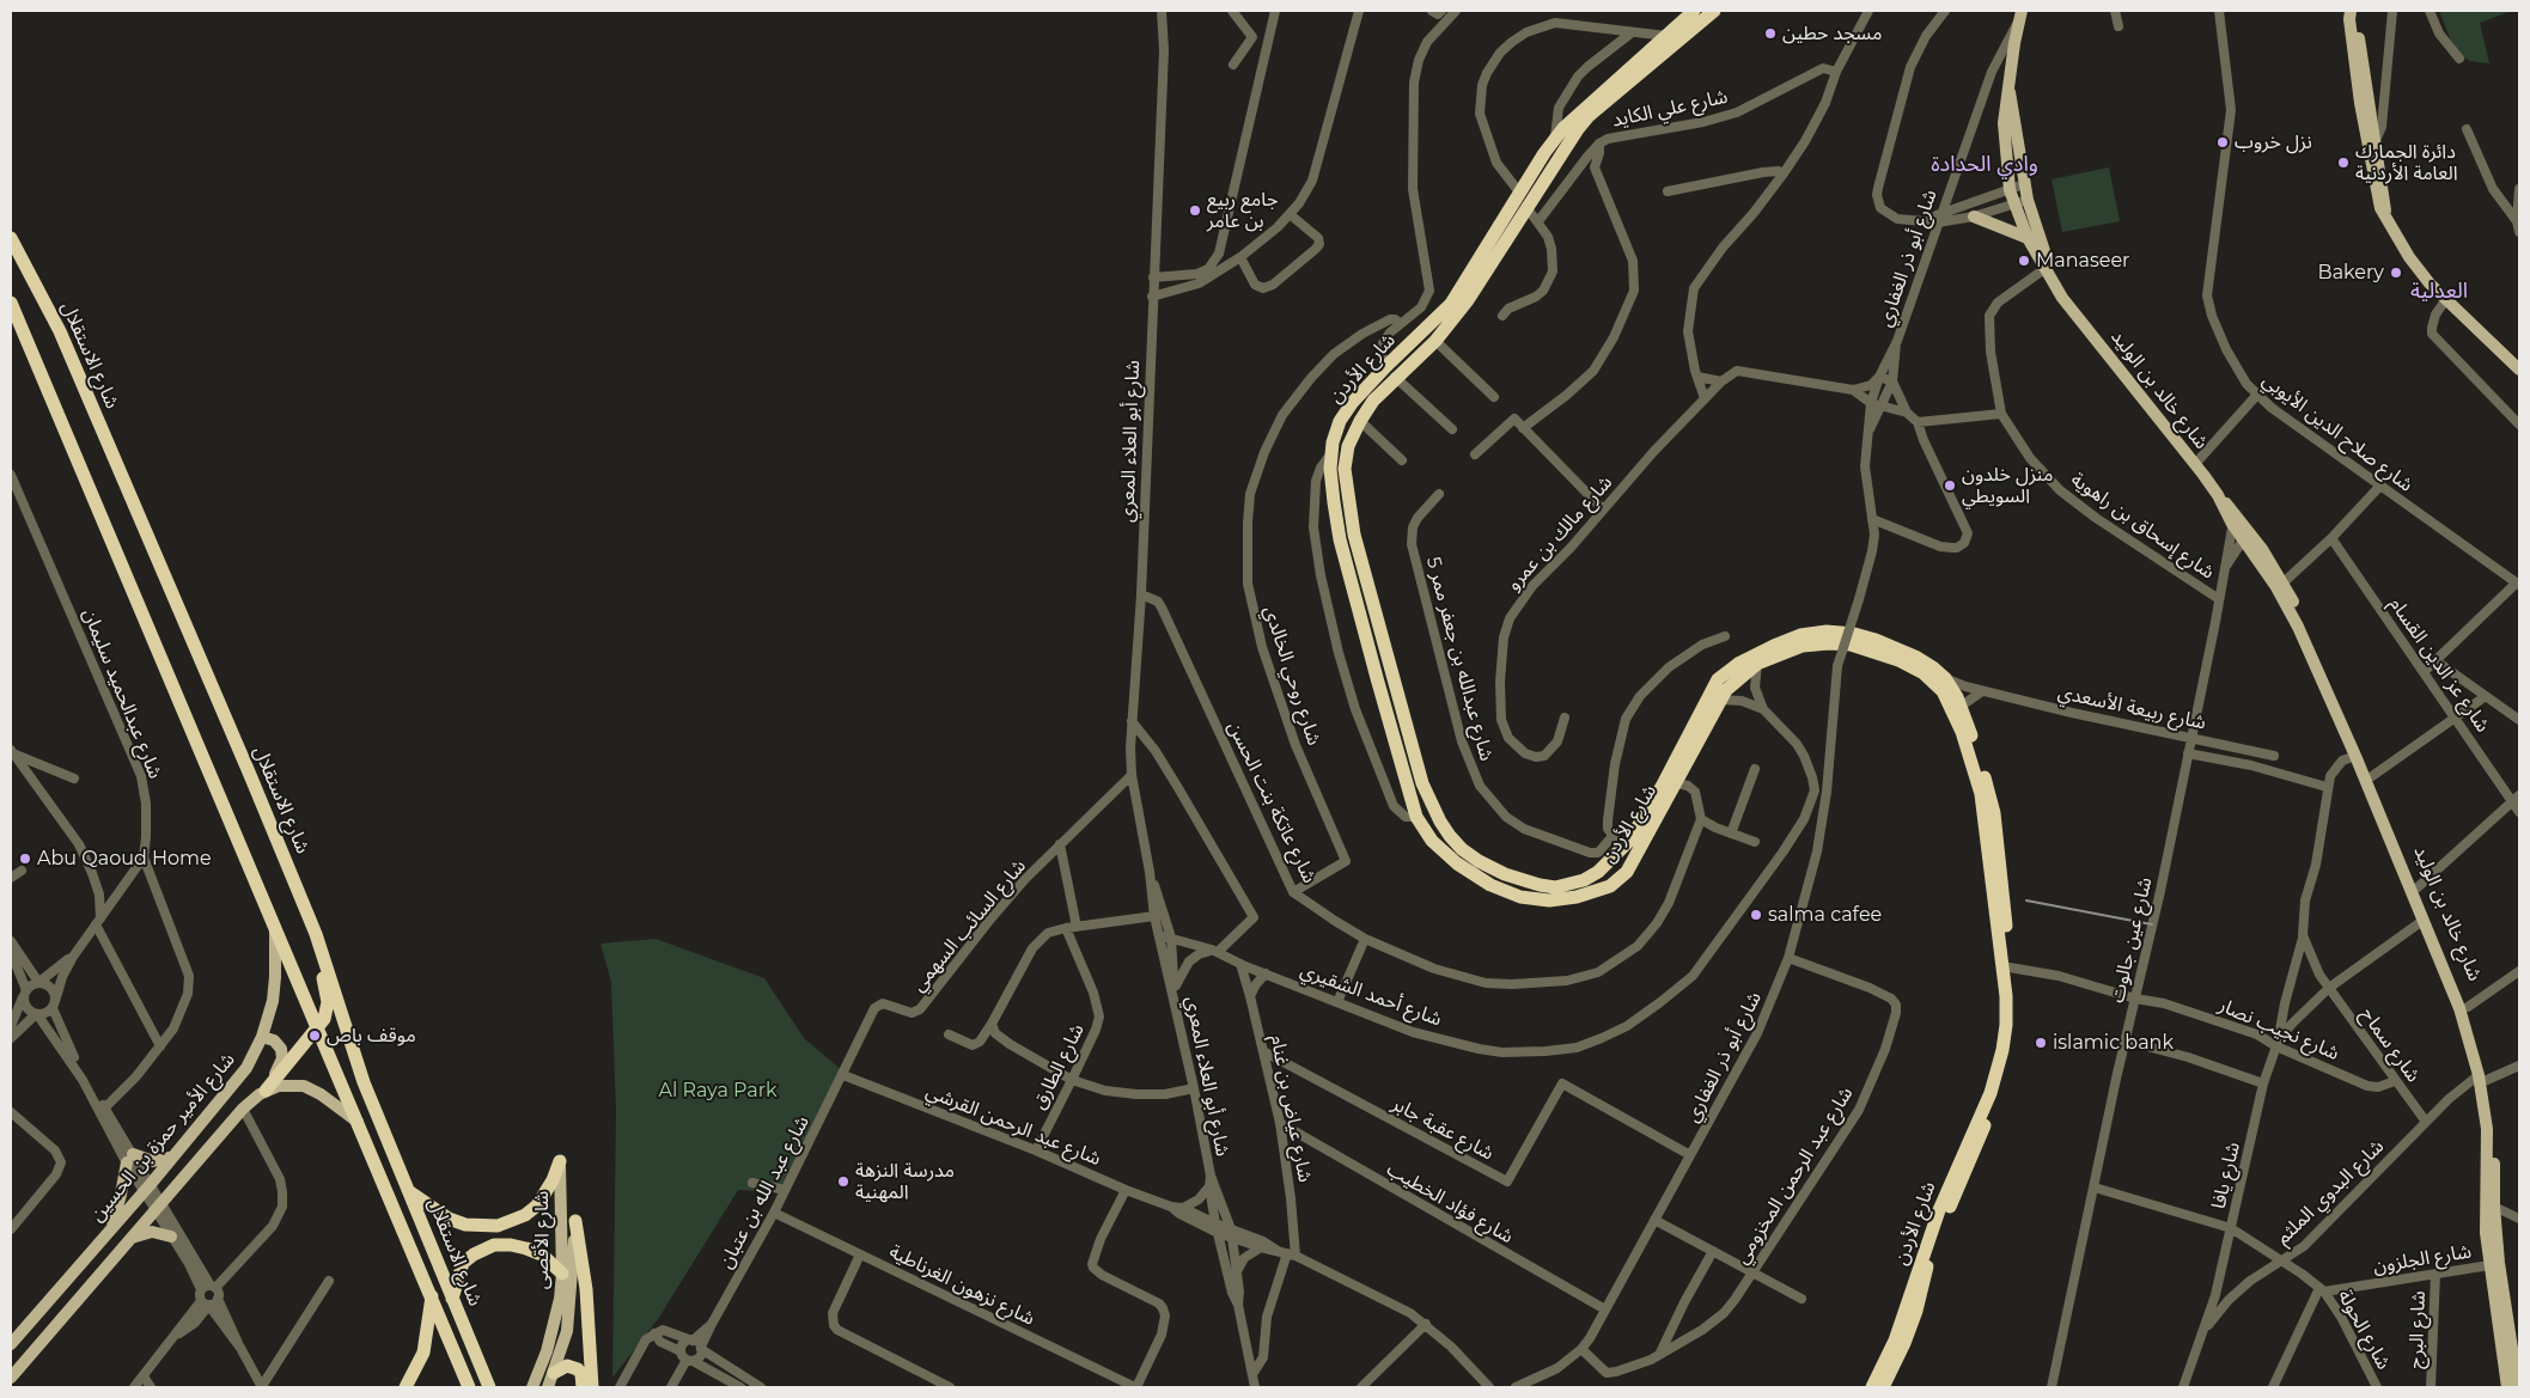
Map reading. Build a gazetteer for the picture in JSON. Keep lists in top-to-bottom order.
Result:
{
  "streets": {
    "highway": ["شارع الاستقلال", "شارع الأردن"],
    "main road": ["شارع خالد بن الوليد", "شارع الأمير حمزة بن الحسين", "شارع الأقصى"],
    "street": [
      "شارع علي الكايد",
      "شارع أبو ذر الغفاري",
      "شارع صلاح الدين الأيوبي",
      "شارع أبو العلاء المعري",
      "شارع إسحاق بن راهوية",
      "شارع مالك بن عمرو",
      "شارع عبدالله بن جعفر ممر 5",
      "شارع عز الدين القسام",
      "شارع روحي الخالدي",
      "شارع عبدالحميد سليمان",
      "شارع ربيعة الأسعدي",
      "شارع عاتكة بنت الحسن",
      "شارع السائب السهمي",
      "شارع عين جالوت",
      "شارع أحمد الشقيري",
      "شارع نجيب نصار",
      "شارع سماح",
      "شارع الطارق",
      "شارع عياض بن غنام",
      "شارع عبد الرحمن القرشي",
      "شارع عقبة جابر",
      "شارع عبد الرحمن المخزومي",
      "شارع يافا",
      "شارع عبد الله بن عتبان",
      "شارع البدوي الملثم",
      "شارع فؤاد الخطيب",
      "شارع الجلزون",
      "شارع نزهون الغرناطية",
      "شارع الحولة",
      "شارع البرج"
    ]
  },
  "crossings": [
    ["شارع أبو ذر الغفاري", "شارع خالد بن الوليد"],
    ["شارع أبو ذر الغفاري", "شارع مالك بن عمرو"],
    ["شارع أبو ذر الغفاري", "شارع عقبة جابر"],
    ["شارع أبو ذر الغفاري", "شارع عبد الرحمن المخزومي"],
    ["شارع أبو ذر الغفاري", "شارع فؤاد الخطيب"],
    ["شارع الاستقلال", "شارع الأمير حمزة بن الحسين"],
    ["شارع الأردن", "شارع ربيعة الأسعدي"],
    ["شارع الأردن", "شارع نجيب نصار"],
    ["شارع خالد بن الوليد", "شارع إسحاق بن راهوية"],
    ["شارع خالد بن الوليد", "شارع عين جالوت"],
    ["شارع خالد بن الوليد", "شارع يافا"],
    ["شارع خالد بن الوليد", "شارع البدوي الملثم"],
    ["شارع خالد بن الوليد", "شارع الجلزون"],
    ["شارع أبو العلاء المعري", "شارع عاتكة بنت الحسن"],
    ["شارع أبو العلاء المعري", "شارع السائب السهمي"],
    ["شارع أبو العلاء المعري", "شارع أحمد الشقيري"],
    ["شارع أبو العلاء المعري", "شارع عبد الرحمن القرشي"],
    ["شارع إسحاق بن راهوية", "شارع عين جالوت"],
    ["شارع روحي الخالدي", "شارع عاتكة بنت الحسن"],
    ["شارع ربيعة الأسعدي", "شارع عين جالوت"],
    ["شارع السائب السهمي", "شارع عبد الرحمن القرشي"],
    ["شارع السائب السهمي", "شارع عبد الله بن عتبان"],
    ["شارع عين جالوت", "شارع نجيب نصار"],
    ["شارع عين جالوت", "شارع الحولة"],
    ["شارع أحمد الشقيري", "شارع عياض بن غنام"],
    ["شارع نجيب نصار", "شارع سماح"],
    ["شارع نجيب نصار", "شارع يافا"],
    ["شارع سماح", "شارع يافا"],
    ["شارع سماح", "شارع البدوي الملثم"],
    ["شارع الطارق", "شارع عبد الرحمن القرشي"],
    ["شارع عياض بن غنام", "شارع عبد الرحمن القرشي"],
    ["شارع عياض بن غنام", "شارع عقبة جابر"],
    ["شارع عياض بن غنام", "شارع فؤاد الخطيب"],
    ["شارع عبد الرحمن القرشي", "شارع عبد الله بن عتبان"],
    ["شارع يافا", "شارع البدوي الملثم"],
    ["شارع يافا", "شارع الحولة"],
    ["شارع عبد الله بن عتبان", "شارع نزهون الغرناطية"],
    ["شارع البدوي الملثم", "شارع الحولة"],
    ["شارع الجلزون", "شارع الحولة"],
    ["شارع الجلزون", "شارع البرج"]
  ],
  "districts": ["وادي الحدادة", "العدلية"],
  "parks": ["Al Raya Park"],
  "places": [
    "مسجد حطين",
    "نزل خروب",
    "دائرة الجمارك العامة الأردنية",
    "جامع ربيع بن عامر",
    "Manaseer",
    "Bakery",
    "منزل خلدون السويطي",
    "Abu Qaoud Home",
    "salma cafee",
    "موقف باص",
    "islamic bank",
    "مدرسة النزهة المهنية"
  ]
}
